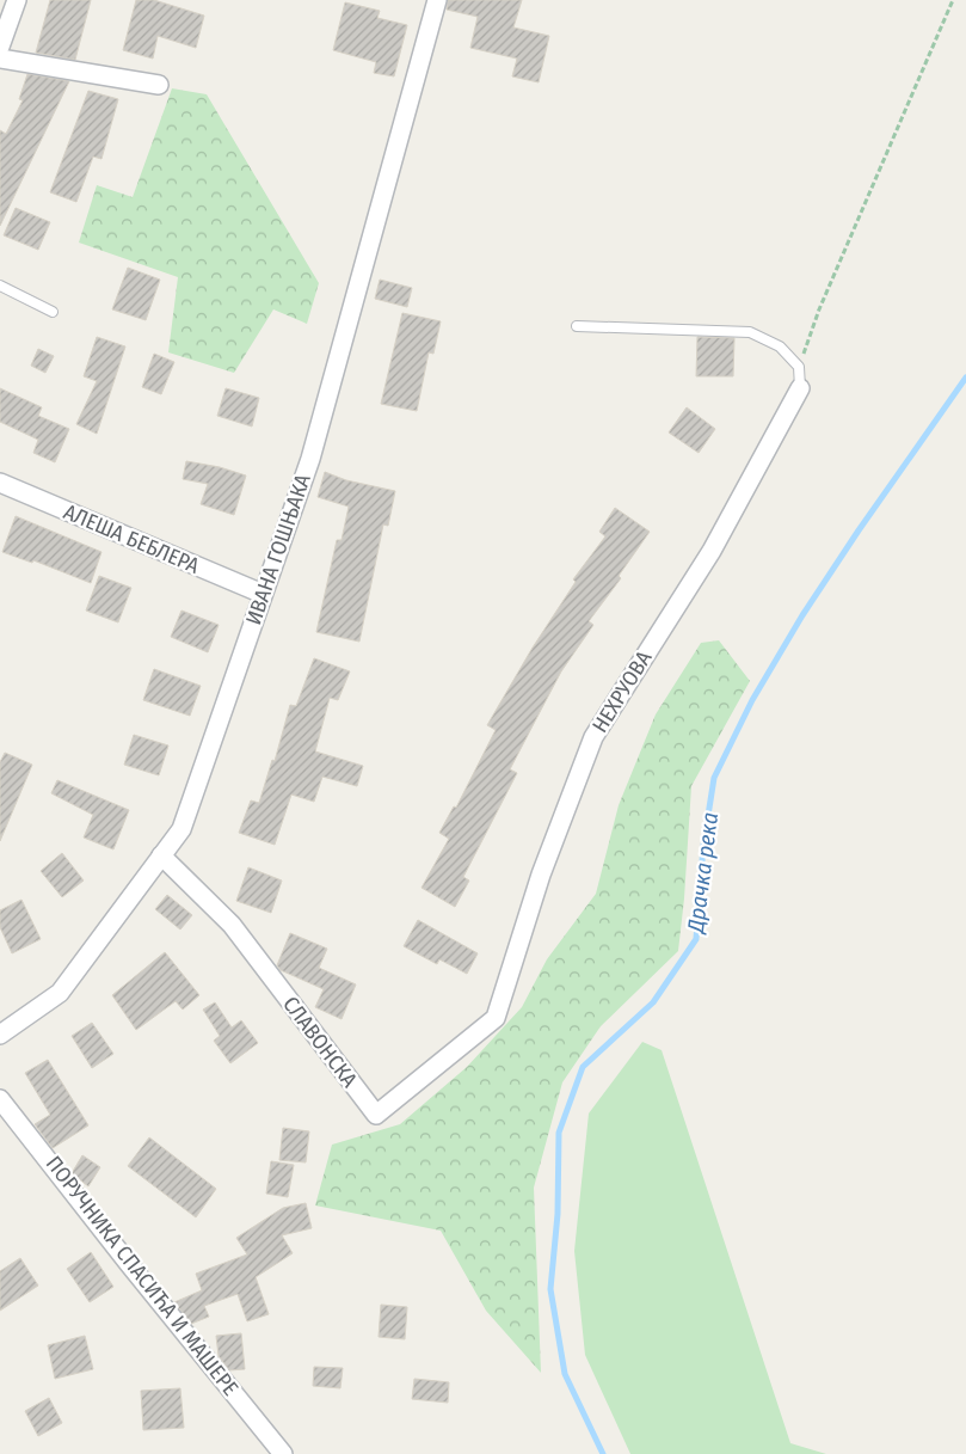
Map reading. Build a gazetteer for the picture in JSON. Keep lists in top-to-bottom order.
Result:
{
  "streets": {
    "street": [
      "АЛЕША БЕБЛЕРА",
      "ИВАНА ГОШЊАКА",
      "НЕХРУОВА",
      "СЛАВОНСКА",
      "ПОРУЧНИКА СПАСИЋА И МАШЕРЕ"
    ]
  },
  "crossings": [
    ["АЛЕША БЕБЛЕРА", "ИВАНА ГОШЊАКА"],
    ["ИВАНА ГОШЊАКА", "СЛАВОНСКА"],
    ["НЕХРУОВА", "СЛАВОНСКА"]
  ],
  "water": ["Драчка река"]
}
